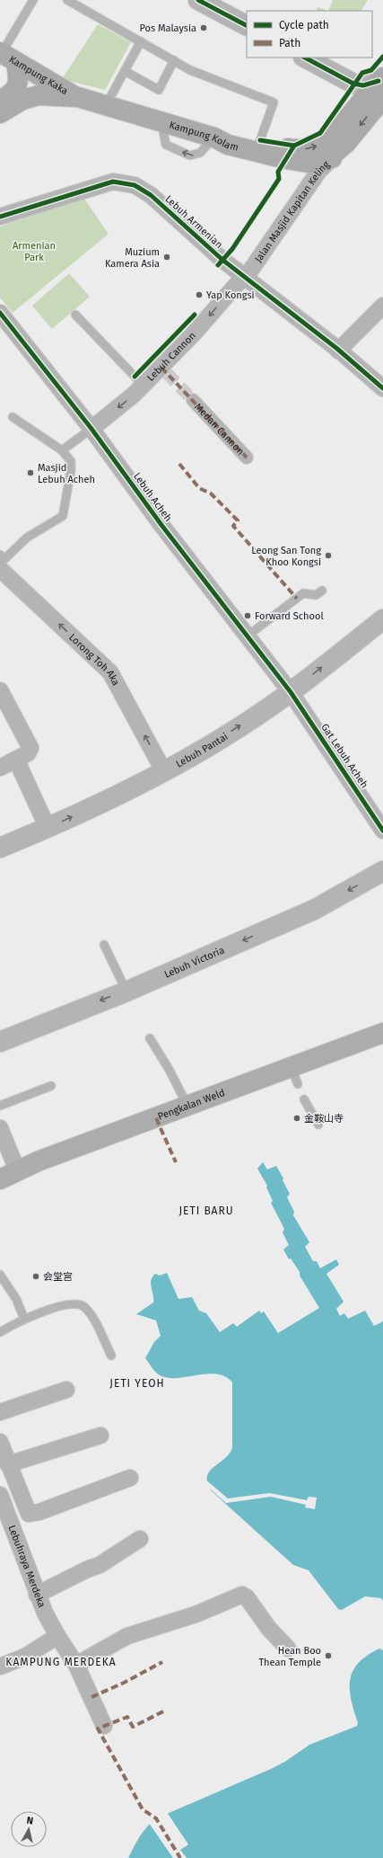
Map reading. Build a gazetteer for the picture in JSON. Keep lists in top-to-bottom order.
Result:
{
  "streets": {
    "main road": [
      "Kampung Kaka",
      "Kampung Kolam",
      "Jalan Masjid Kapitan Keling",
      "Pengkalan Weld"
    ],
    "street": [
      "Lebuh Armenian",
      "Lebuh Cannon",
      "Medan Cannon",
      "Lebuh Acheh",
      "Lorong Toh Aka",
      "Lebuh Pantai",
      "Gat Lebuh Acheh",
      "Lebuh Victoria",
      "Lebuhraya Merdeka"
    ]
  },
  "crossings": [
    ["Kampung Kaka", "Kampung Kolam"],
    ["Kampung Kolam", "Jalan Masjid Kapitan Keling"],
    ["Jalan Masjid Kapitan Keling", "Lebuh Armenian"],
    ["Jalan Masjid Kapitan Keling", "Lebuh Cannon"],
    ["Lebuh Armenian", "Lebuh Cannon"],
    ["Lebuh Cannon", "Lebuh Acheh"],
    ["Lebuh Acheh", "Lebuh Pantai"],
    ["Lebuh Acheh", "Gat Lebuh Acheh"],
    ["Lorong Toh Aka", "Lebuh Pantai"],
    ["Lebuh Pantai", "Gat Lebuh Acheh"]
  ],
  "one_way": [
    "Jalan Masjid Kapitan Keling",
    "Lebuh Cannon",
    "Lorong Toh Aka",
    "Lebuh Pantai",
    "Lebuh Victoria"
  ],
  "districts": ["JETI BARU", "JETI YEOH", "KAMPUNG MERDEKA"],
  "parks": ["Armenian Park"],
  "places": [
    "Pos Malaysia",
    "Muzium Kamera Asia",
    "Yap Kongsi",
    "Masjid Lebuh Acheh",
    "Leong San Tong Khoo Kongsi",
    "Forward School",
    "金鞍山寺",
    "会堂宫",
    "Hean Boo Thean Temple"
  ],
  "legend": ["Cycle path", "Path"],
  "north": "top"
}
